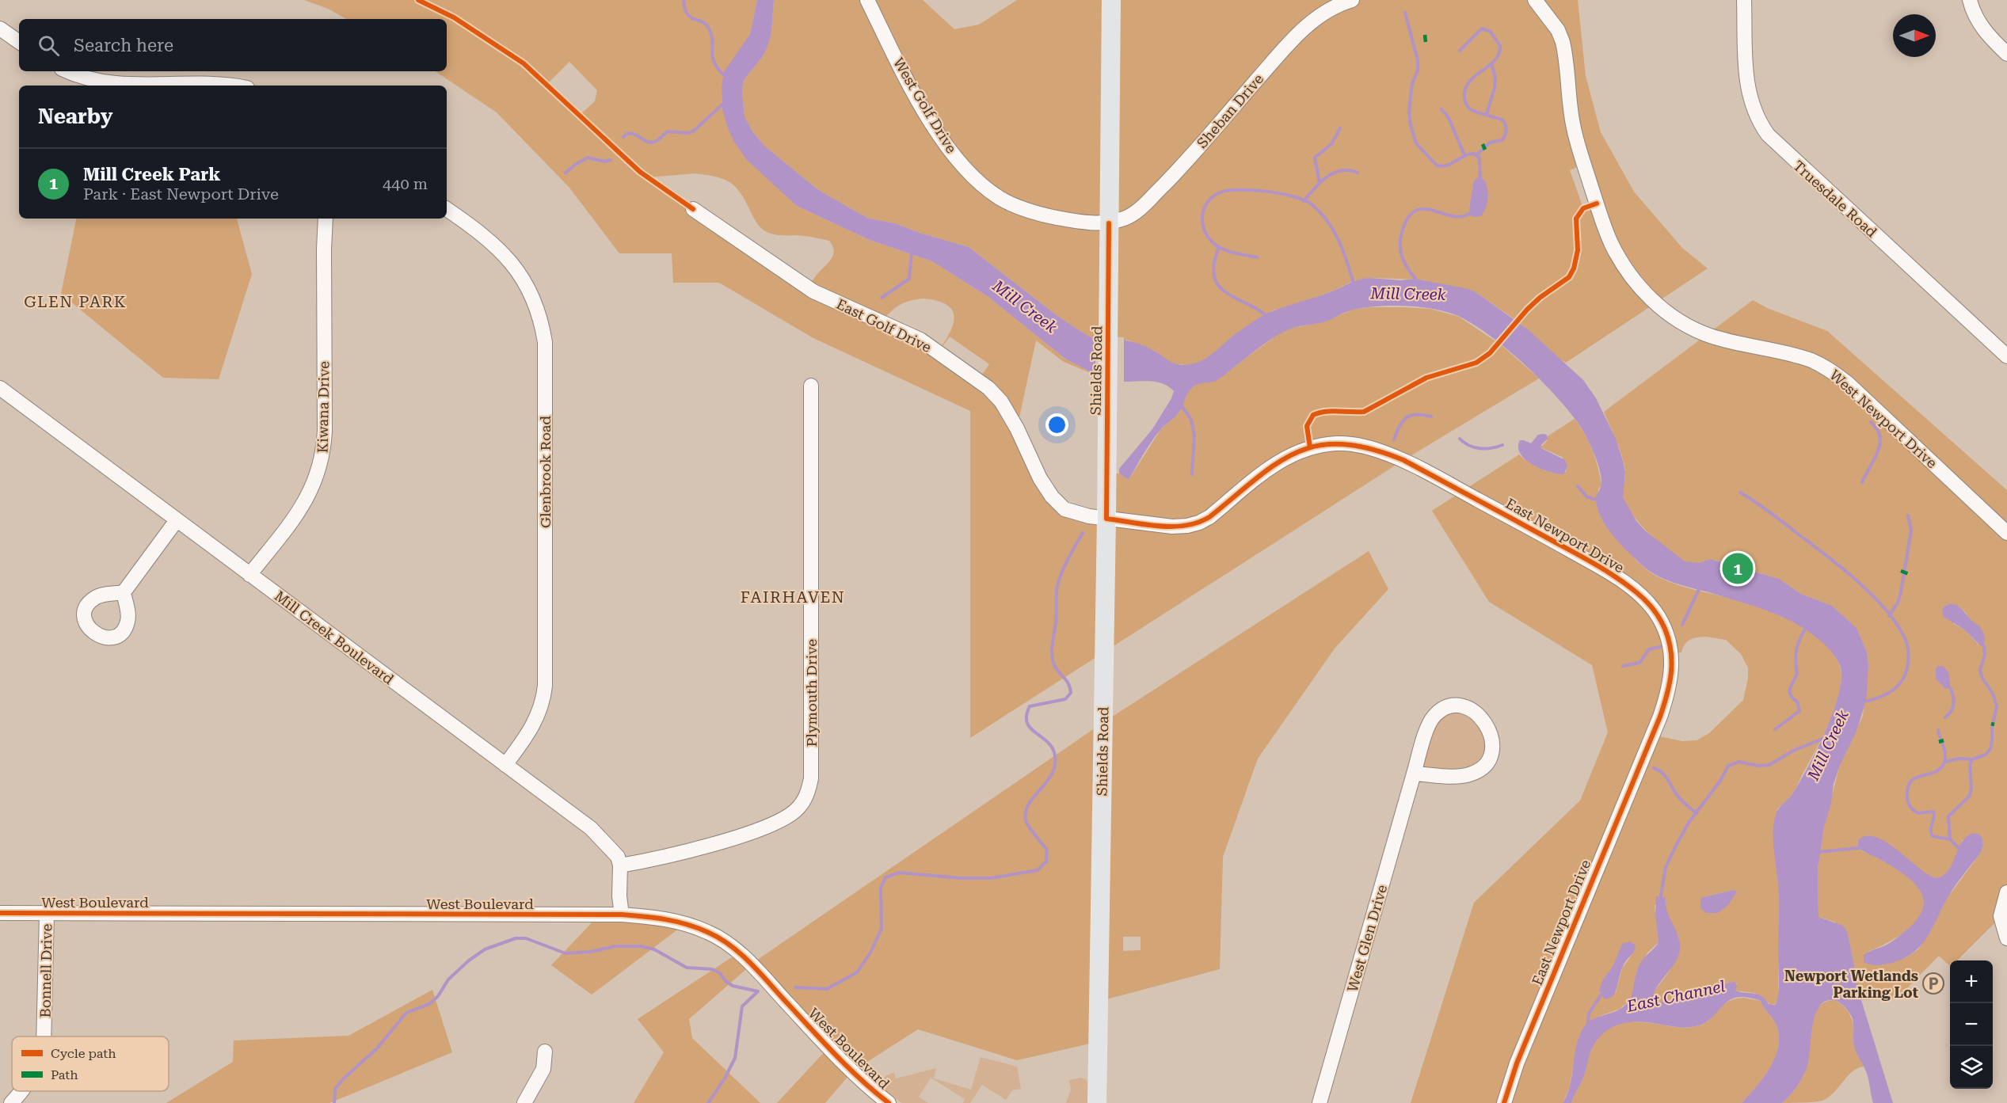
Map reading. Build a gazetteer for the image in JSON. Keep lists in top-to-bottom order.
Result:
{
  "streets": {
    "main road": ["Shields Road"],
    "street": [
      "West Golf Drive",
      "Sheban Drive",
      "Truesdale Road",
      "East Golf Drive",
      "Kiwana Drive",
      "West Newport Drive",
      "Glenbrook Road",
      "East Newport Drive",
      "Mill Creek Boulevard",
      "Plymouth Drive",
      "West Boulevard",
      "West Glen Drive",
      "Bonnell Drive"
    ]
  },
  "crossings": [
    ["West Golf Drive", "Sheban Drive"],
    ["West Golf Drive", "Shields Road"],
    ["Sheban Drive", "Shields Road"],
    ["East Golf Drive", "Shields Road"],
    ["East Golf Drive", "East Newport Drive"],
    ["Shields Road", "East Newport Drive"],
    ["Kiwana Drive", "Mill Creek Boulevard"],
    ["Glenbrook Road", "Mill Creek Boulevard"],
    ["Mill Creek Boulevard", "Plymouth Drive"],
    ["West Boulevard", "Bonnell Drive"]
  ],
  "districts": ["GLEN PARK", "FAIRHAVEN"],
  "water": ["Mill Creek", "East Channel"],
  "places": {
    "parking": ["Newport Wetlands Parking Lot"]
  },
  "legend": ["Cycle path", "Path"],
  "north": "right",
  "page": {
    "search": "Search here",
    "heading": "Nearby",
    "list": [
      {
        "mark": "1",
        "name": "Mill Creek Park",
        "note": "Park · East Newport Drive",
        "value": "440 m"
      }
    ],
    "pins": "1",
    "map_buttons": ["+", "−"]
  }
}
